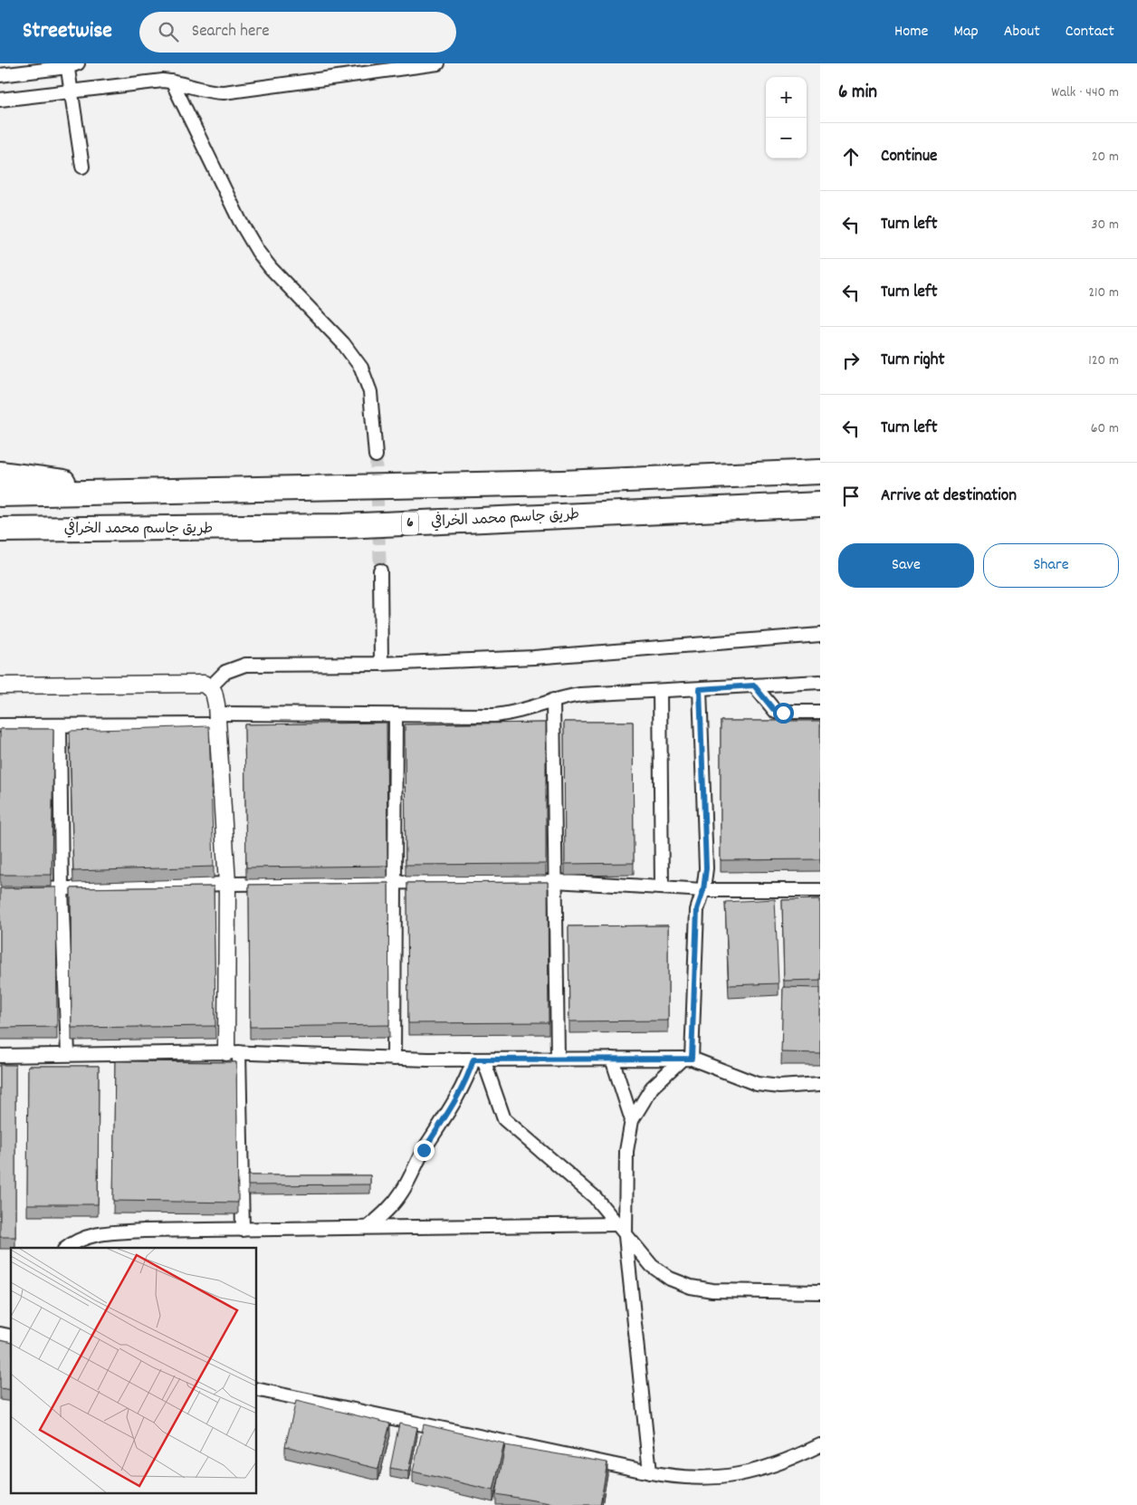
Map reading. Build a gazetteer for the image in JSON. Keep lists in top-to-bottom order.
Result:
{
  "streets": {
    "highway": ["طريق جاسم محمد الخرافي", "6"]
  },
  "page": {
    "header": "Streetwise",
    "search": "Search here",
    "nav": [
      "Home",
      "Map",
      "About",
      "Contact"
    ],
    "heading": ["6 min", "Walk · 440 m"],
    "map_buttons": ["+", "−"],
    "list": [
      ["Continue", "20 m"],
      ["Turn left", "30 m"],
      ["Turn left", "210 m"],
      ["Turn right", "120 m"],
      ["Turn left", "60 m"],
      "Arrive at destination"
    ],
    "buttons": ["Save", "Share"]
  }
}
